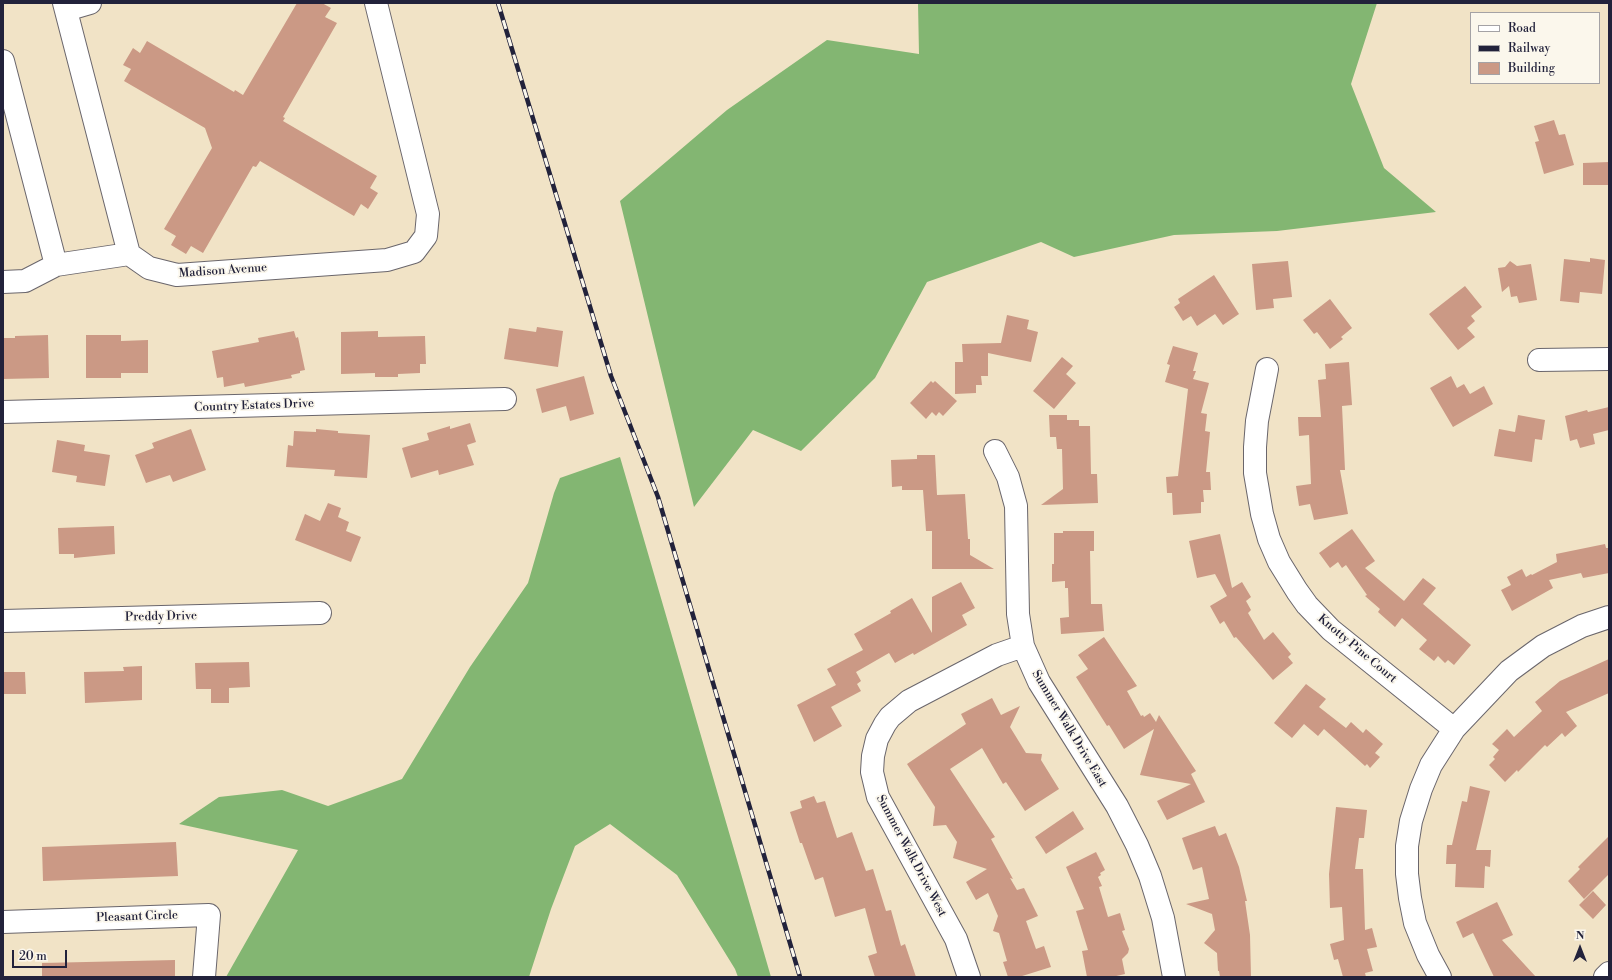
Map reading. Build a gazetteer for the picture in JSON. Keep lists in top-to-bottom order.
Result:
{
  "streets": {
    "street": [
      "Madison Avenue",
      "Country Estates Drive",
      "Preddy Drive",
      "Knotty Pine Court",
      "Summer Walk Drive East",
      "Summer Walk Drive West",
      "Pleasant Circle"
    ]
  },
  "crossings": [
    ["Summer Walk Drive East", "Summer Walk Drive West"]
  ],
  "legend": ["Road", "Railway", "Building"],
  "scale_bar": "20 m",
  "north": "top"
}
